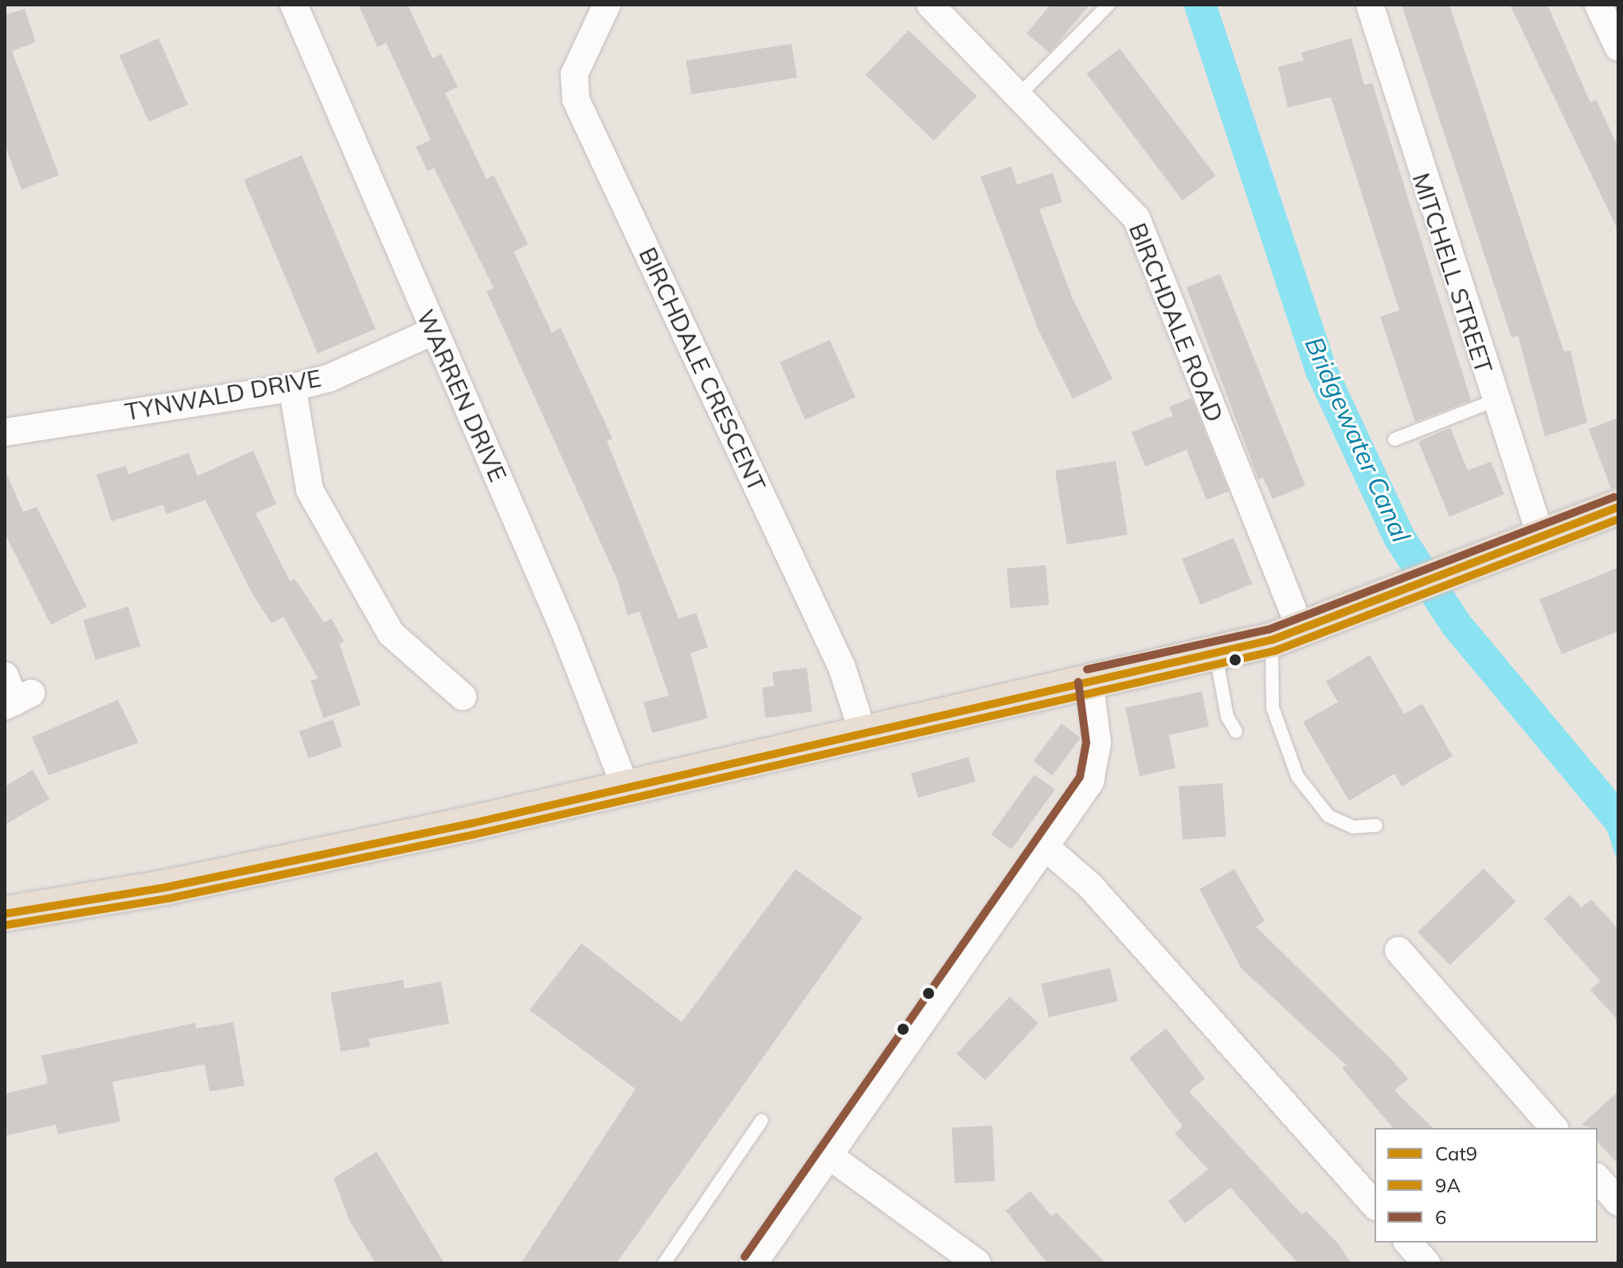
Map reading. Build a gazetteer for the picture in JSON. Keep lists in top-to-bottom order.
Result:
{
  "streets": {
    "street": [
      "MITCHELL STREET",
      "BIRCHDALE ROAD",
      "BIRCHDALE CRESCENT",
      "TYNWALD DRIVE",
      "WARREN DRIVE"
    ]
  },
  "crossings": [
    ["TYNWALD DRIVE", "WARREN DRIVE"]
  ],
  "water": ["Bridgewater Canal"],
  "lines": ["transit line 6", "transit line Cat9", "transit line 9A"],
  "legend": ["Cat9", "9A", "6"]
}
